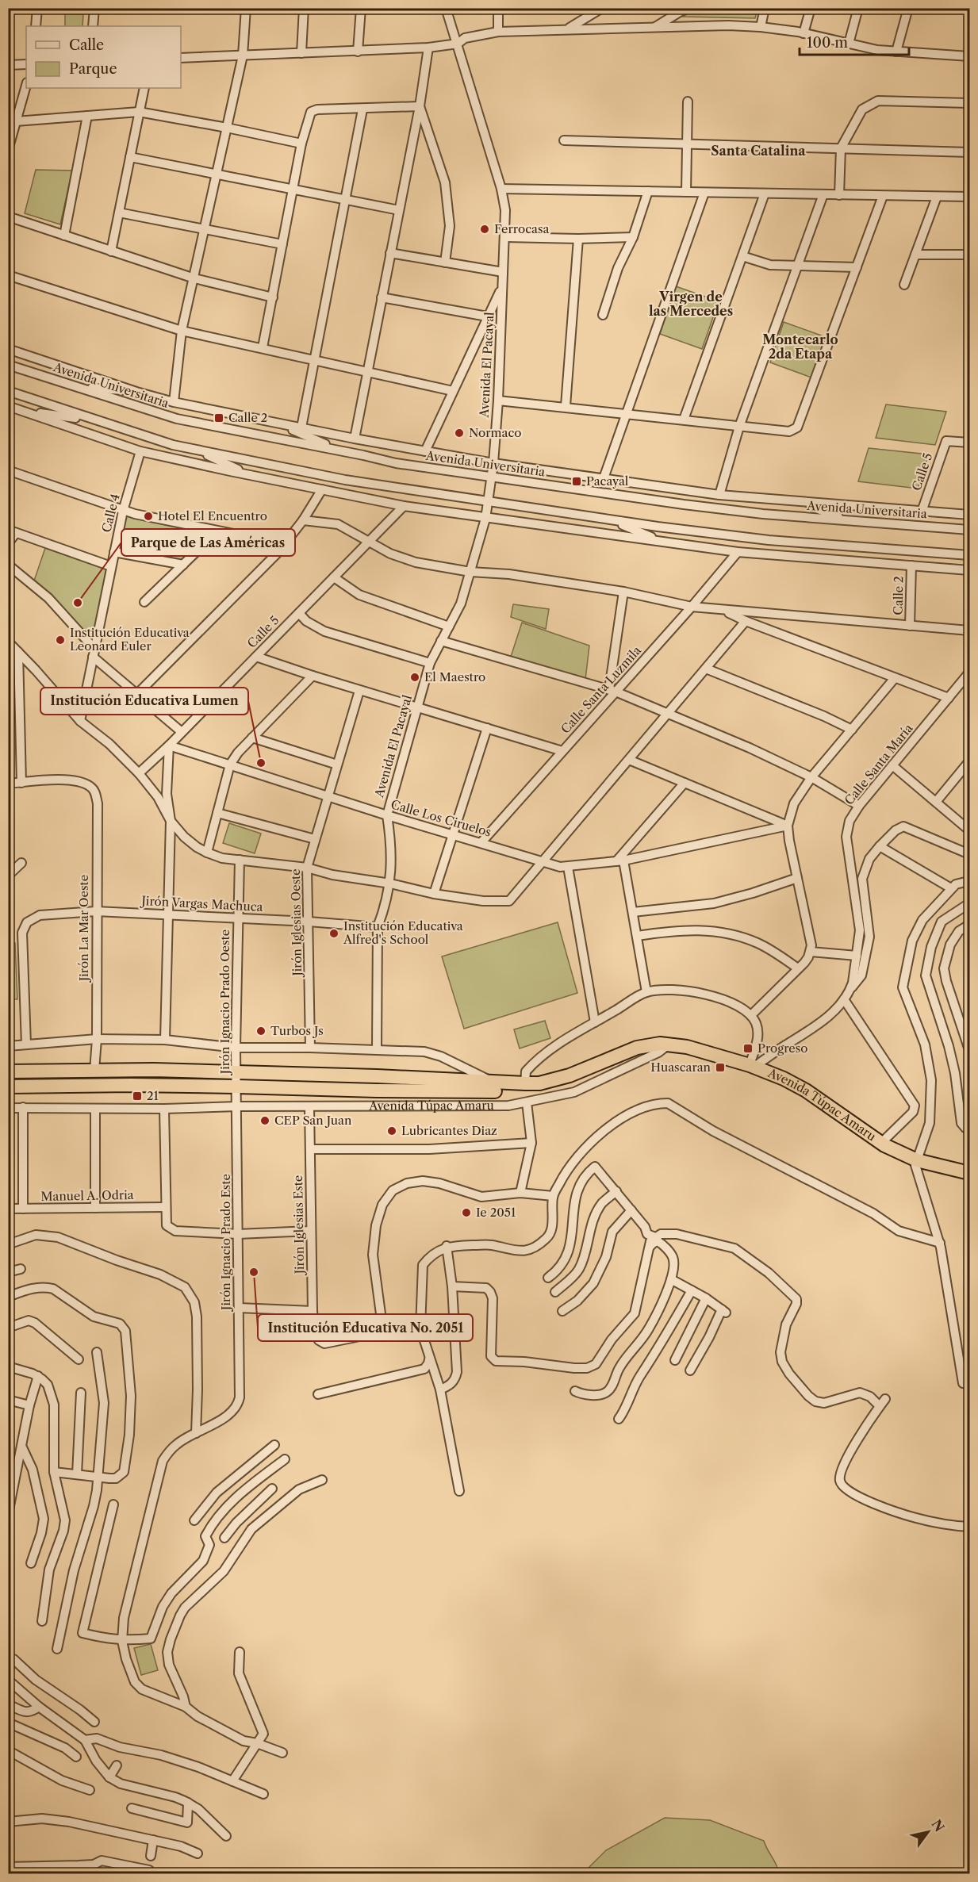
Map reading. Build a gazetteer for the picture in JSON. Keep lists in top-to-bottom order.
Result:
{
  "streets": {
    "highway": ["Avenida Túpac Amaru"],
    "street": [
      "Avenida El Pacayal",
      "Avenida Universitaria",
      "Calle 5",
      "Calle 4",
      "Calle 2",
      "Calle Santa Luzmila",
      "Calle Santa María",
      "Calle Los Ciruelos",
      "Jirón Vargas Machuca",
      "Jirón Iglesias Oeste",
      "Jirón La Mar Oeste",
      "Jirón Ignacio Prado Oeste",
      "Manuel A. Odria",
      "Jirón Iglesias Este",
      "Jirón Ignacio Prado Este"
    ]
  },
  "crossings": [
    ["Avenida El Pacayal", "Avenida Universitaria"],
    ["Avenida El Pacayal", "Calle Los Ciruelos"],
    ["Avenida El Pacayal", "Jirón Vargas Machuca"],
    ["Calle 5", "Calle Los Ciruelos"],
    ["Calle Santa Luzmila", "Calle Los Ciruelos"],
    ["Calle Santa María", "Avenida Túpac Amaru"],
    ["Calle Los Ciruelos", "Jirón Iglesias Oeste"],
    ["Jirón Vargas Machuca", "Jirón Iglesias Oeste"],
    ["Jirón Vargas Machuca", "Jirón La Mar Oeste"],
    ["Jirón Vargas Machuca", "Jirón Ignacio Prado Oeste"],
    ["Jirón La Mar Oeste", "Avenida Túpac Amaru"],
    ["Jirón Ignacio Prado Oeste", "Avenida Túpac Amaru"],
    ["Jirón Ignacio Prado Oeste", "Jirón Ignacio Prado Este"],
    ["Avenida Túpac Amaru", "Jirón Iglesias Este"],
    ["Avenida Túpac Amaru", "Jirón Ignacio Prado Este"]
  ],
  "districts": ["Santa Catalina", "Virgen de las Mercedes", "Montecarlo 2da Etapa"],
  "places": {
    "other": [
      "Ferrocasa",
      "Normaco",
      "Hotel El Encuentro",
      "Parque de Las Américas",
      "Institución Educativa Leonard Euler",
      "El Maestro",
      "Institución Educativa Lumen",
      "Institución Educativa Alfred's School",
      "Turbos Js",
      "CEP San Juan",
      "Lubricantes Diaz",
      "Ie 2051",
      "Institución Educativa No. 2051"
    ],
    "transit": [
      "Calle 2",
      "Pacayal",
      "Progreso",
      "Huascaran",
      "21"
    ]
  },
  "legend": ["Calle", "Parque"],
  "scale_bar": "100 m",
  "north": "top right"
}
